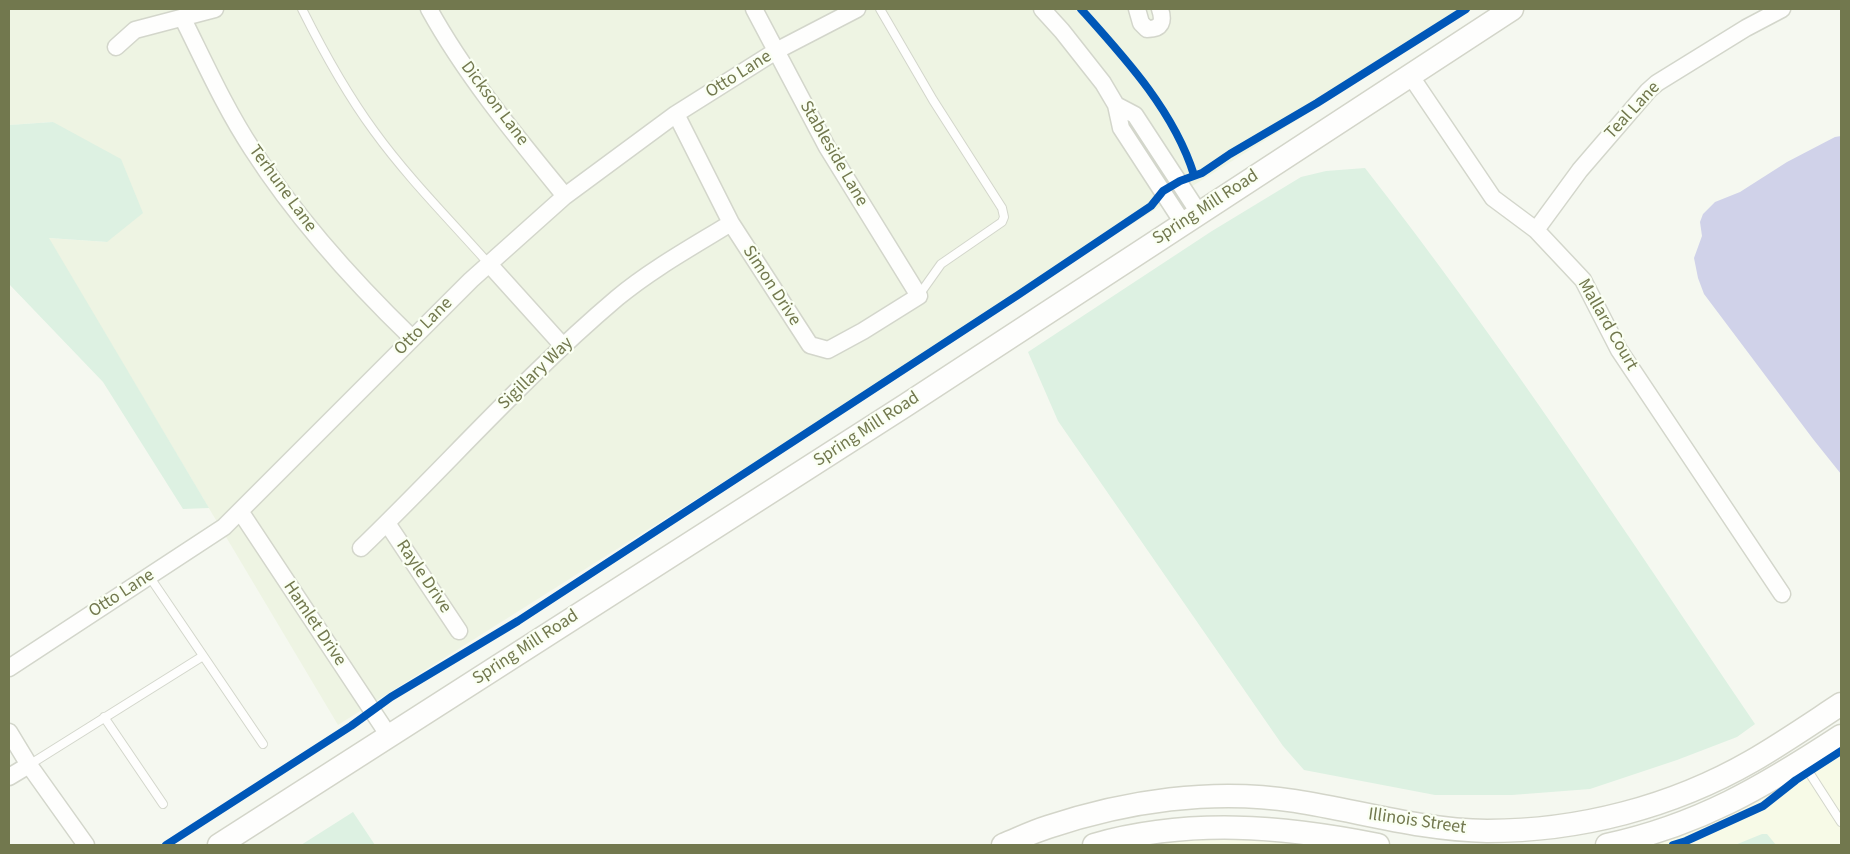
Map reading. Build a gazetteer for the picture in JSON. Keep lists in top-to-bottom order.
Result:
{
  "streets": {
    "street": [
      "Otto Lane",
      "Dickson Lane",
      "Teal Lane",
      "Stableside Lane",
      "Terhune Lane",
      "Spring Mill Road",
      "Simon Drive",
      "Mallard Court",
      "Sigillary Way",
      "Rayle Drive",
      "Hamlet Drive",
      "Illinois Street"
    ]
  },
  "crossings": [
    ["Otto Lane", "Dickson Lane"],
    ["Otto Lane", "Stableside Lane"],
    ["Otto Lane", "Terhune Lane"],
    ["Otto Lane", "Simon Drive"],
    ["Otto Lane", "Hamlet Drive"],
    ["Teal Lane", "Mallard Court"],
    ["Stableside Lane", "Simon Drive"],
    ["Spring Mill Road", "Mallard Court"],
    ["Spring Mill Road", "Hamlet Drive"],
    ["Simon Drive", "Sigillary Way"],
    ["Sigillary Way", "Rayle Drive"]
  ]
}
